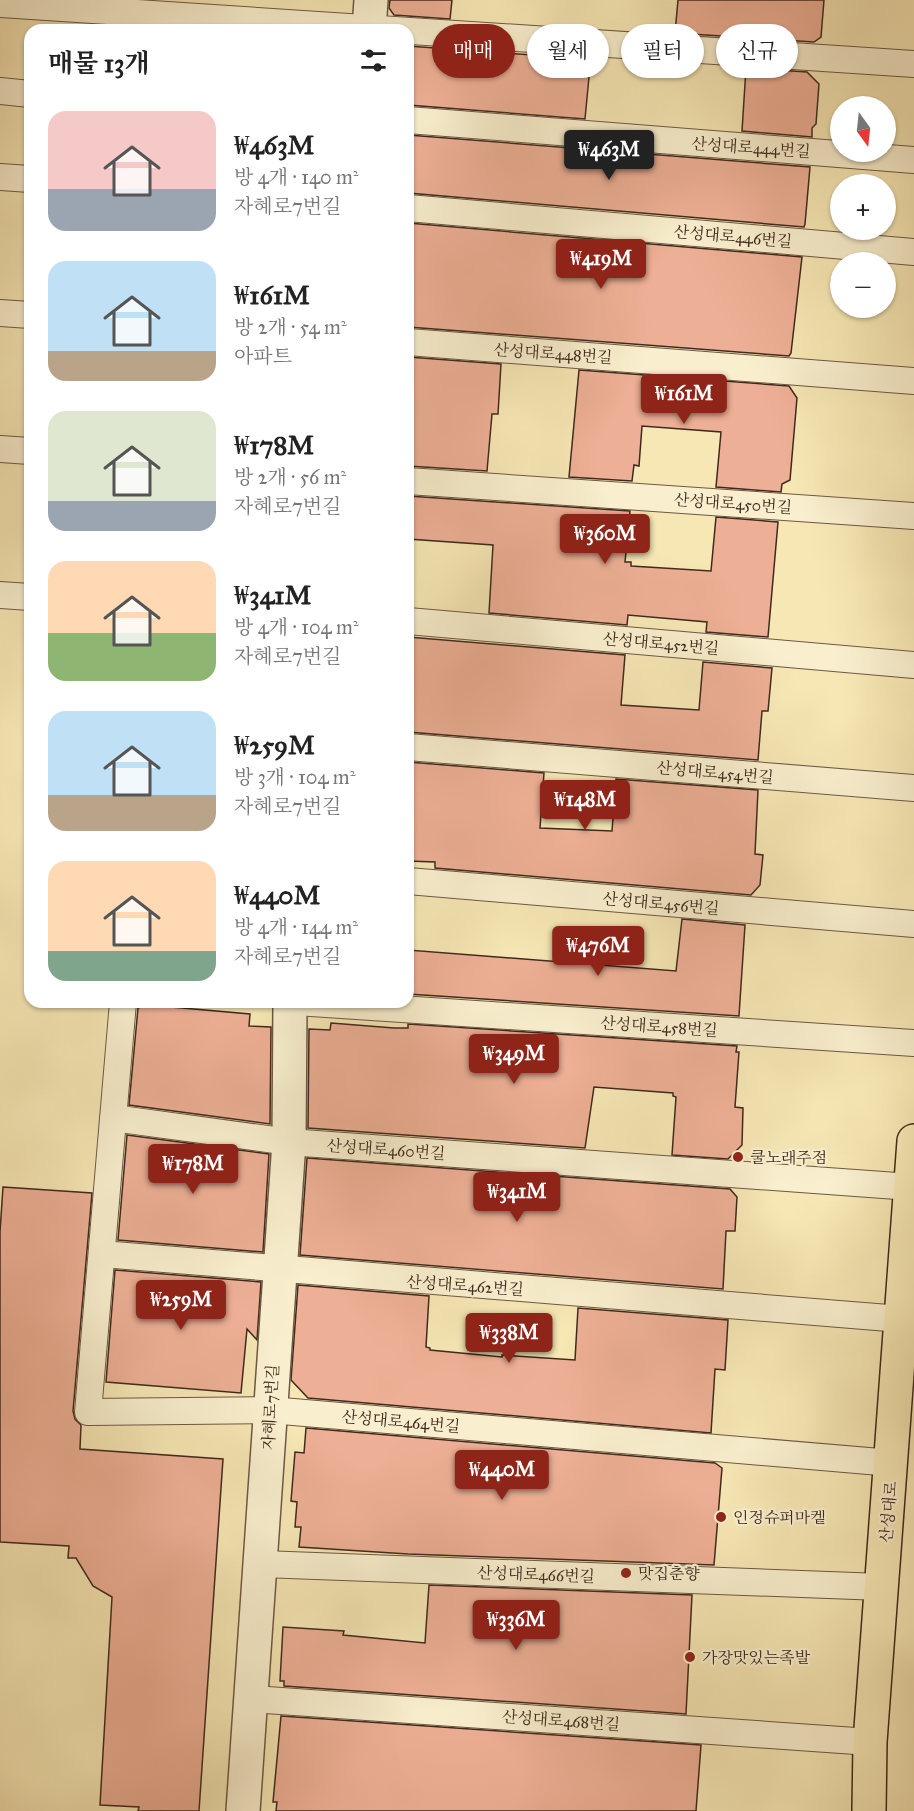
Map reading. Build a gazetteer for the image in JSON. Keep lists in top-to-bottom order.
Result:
{
  "streets": {
    "main road": ["산성대로"],
    "street": ["자혜로7번길"],
    "lane": [
      "산성대로444번길",
      "산성대로446번길",
      "산성대로448번길",
      "산성대로450번길",
      "산성대로452번길",
      "산성대로454번길",
      "산성대로456번길",
      "산성대로458번길",
      "산성대로460번길",
      "산성대로462번길",
      "산성대로464번길",
      "산성대로466번길",
      "산성대로468번길"
    ]
  },
  "crossings": [
    ["산성대로460번길", "자혜로7번길"],
    ["산성대로460번길", "산성대로"],
    ["산성대로462번길", "자혜로7번길"],
    ["산성대로462번길", "산성대로464번길"],
    ["산성대로462번길", "산성대로"],
    ["자혜로7번길", "산성대로464번길"],
    ["자혜로7번길", "산성대로466번길"],
    ["자혜로7번길", "산성대로468번길"],
    ["산성대로464번길", "산성대로"],
    ["산성대로", "산성대로466번길"],
    ["산성대로", "산성대로468번길"]
  ],
  "places": [
    "쿨노래주점",
    "인정슈퍼마켙",
    "맛집춘향",
    "가장맛있는족발"
  ],
  "north": "bottom",
  "page": {
    "chip": [
      "매매",
      "월세",
      "필터",
      "신규"
    ],
    "heading": "매물 13개",
    "map_buttons": ["+", "−"],
    "list": [
      {
        "name": "₩463M",
        "note": "방 4개 · 140 m² · 자혜로7번길"
      },
      {
        "name": "₩161M",
        "note": "방 2개 · 54 m² · 아파트"
      },
      {
        "name": "₩178M",
        "note": "방 2개 · 56 m² · 자혜로7번길"
      },
      {
        "name": "₩341M",
        "note": "방 4개 · 104 m² · 자혜로7번길"
      },
      {
        "name": "₩259M",
        "note": "방 3개 · 104 m² · 자혜로7번길"
      },
      {
        "name": "₩440M",
        "note": "방 4개 · 144 m² · 자혜로7번길"
      }
    ],
    "price": [
      "₩463M",
      "₩419M",
      "₩161M",
      "₩360M",
      "₩148M",
      "₩476M",
      "₩349M",
      "₩178M",
      "₩341M",
      "₩259M",
      "₩338M",
      "₩440M",
      "₩336M"
    ]
  }
}
